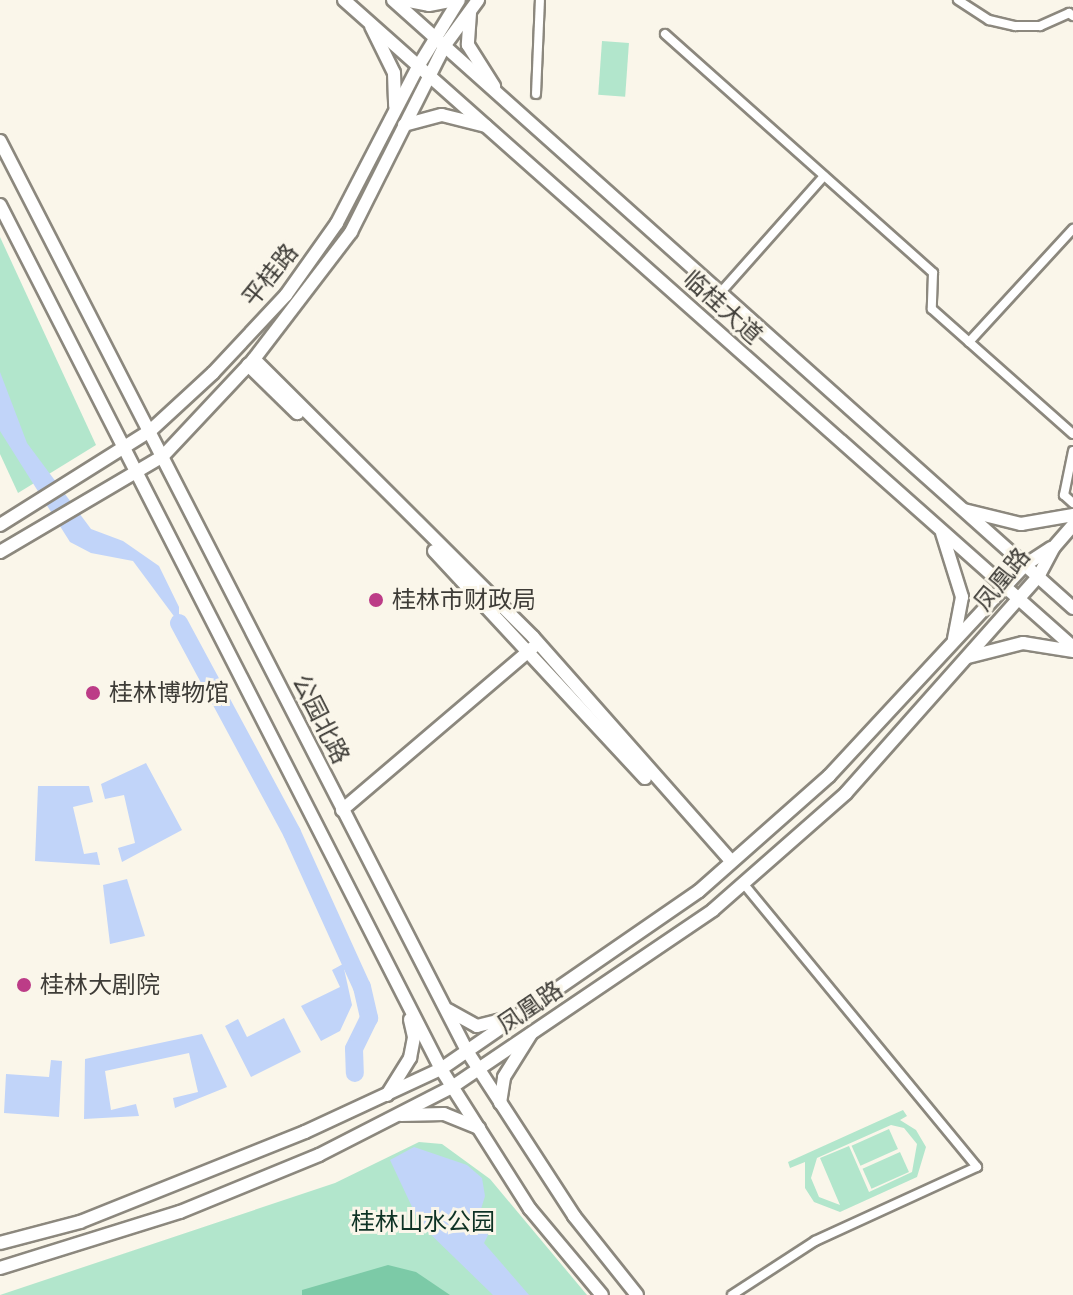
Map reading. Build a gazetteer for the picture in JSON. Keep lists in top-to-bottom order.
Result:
{
  "streets": {
    "main road": [
      "平桂路",
      "临桂大道",
      "凤凰路",
      "公园北路"
    ]
  },
  "crossings": [
    ["平桂路", "临桂大道"],
    ["平桂路", "公园北路"],
    ["临桂大道", "凤凰路"],
    ["凤凰路", "公园北路"]
  ],
  "parks": ["桂林山水公园"],
  "places": ["桂林市财政局", "桂林博物馆", "桂林大剧院"]
}
